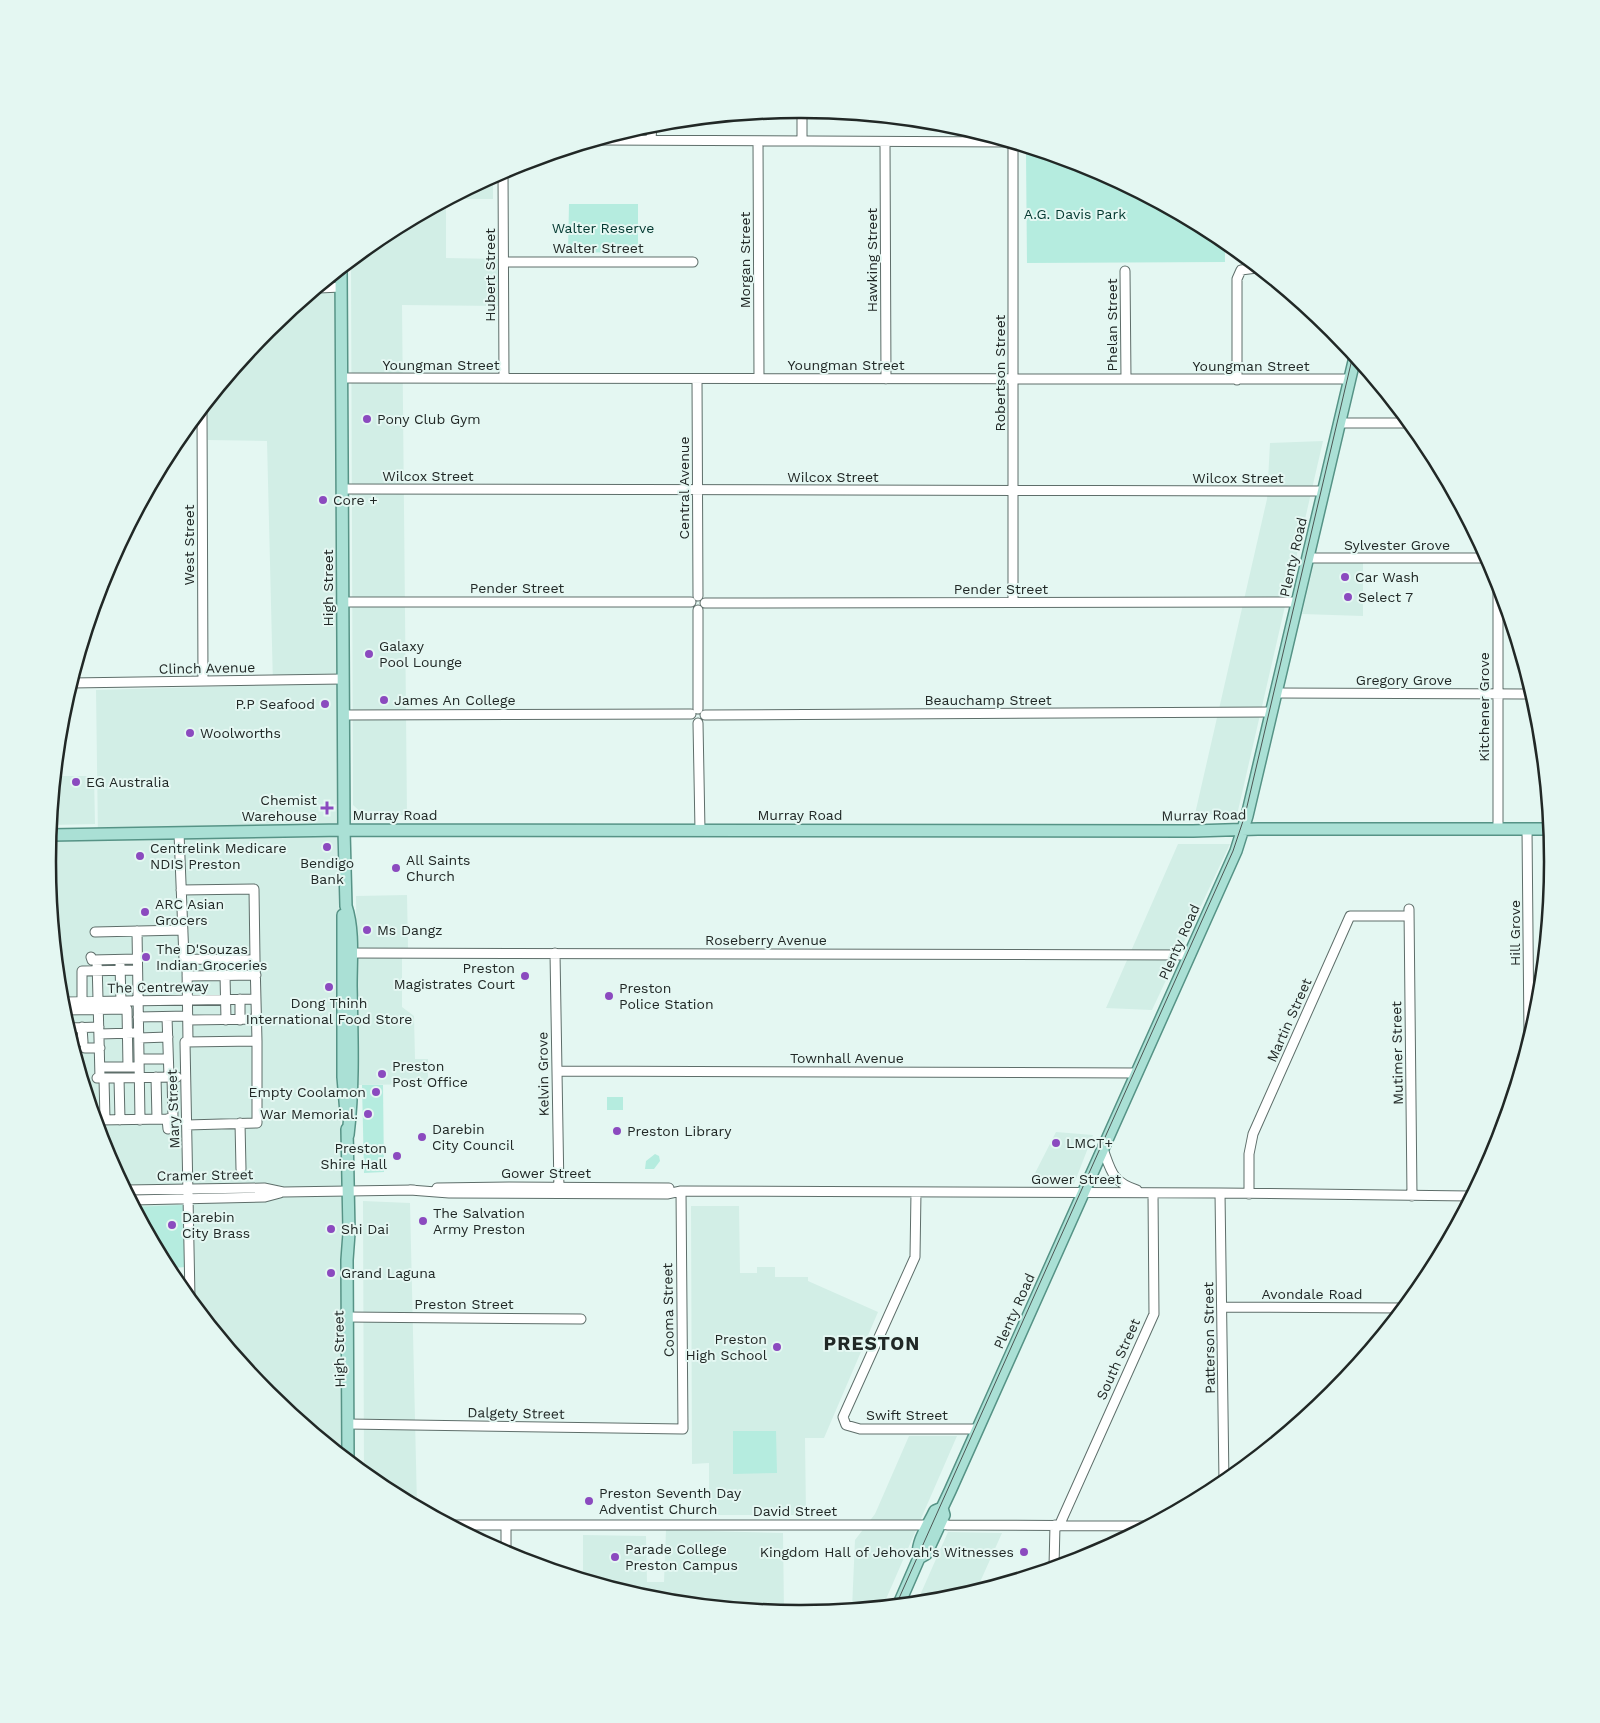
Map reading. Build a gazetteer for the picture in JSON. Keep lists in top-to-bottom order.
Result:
{
  "streets": {
    "main road": ["Plenty Road", "High Street", "Murray Road"],
    "street": [
      "Walter Street",
      "Morgan Street",
      "Hawking Street",
      "Hubert Street",
      "Phelan Street",
      "Youngman Street",
      "Robertson Street",
      "Wilcox Street",
      "Central Avenue",
      "West Street",
      "Sylvester Grove",
      "Pender Street",
      "Clinch Avenue",
      "Gregory Grove",
      "Beauchamp Street",
      "Kitchener Grove",
      "Hill Grove",
      "Roseberry Avenue",
      "The Centreway",
      "Martin Street",
      "Mutimer Street",
      "Townhall Avenue",
      "Kelvin Grove",
      "Mary Street",
      "Gower Street",
      "Cramer Street",
      "Avondale Road",
      "Preston Street",
      "Cooma Street",
      "Patterson Street",
      "South Street",
      "Dalgety Street",
      "Swift Street",
      "David Street"
    ]
  },
  "crossings": [
    ["Walter Street", "Hubert Street"],
    ["Morgan Street", "Youngman Street"],
    ["Hawking Street", "Youngman Street"],
    ["Hubert Street", "Youngman Street"],
    ["Phelan Street", "Youngman Street"],
    ["Youngman Street", "Robertson Street"],
    ["Youngman Street", "Central Avenue"],
    ["Youngman Street", "Plenty Road"],
    ["Youngman Street", "High Street"],
    ["Robertson Street", "Wilcox Street"],
    ["Robertson Street", "Pender Street"],
    ["Wilcox Street", "Central Avenue"],
    ["Wilcox Street", "Plenty Road"],
    ["Wilcox Street", "High Street"],
    ["Central Avenue", "Pender Street"],
    ["West Street", "Clinch Avenue"],
    ["Sylvester Grove", "Plenty Road"],
    ["Plenty Road", "Pender Street"],
    ["Plenty Road", "Gregory Grove"],
    ["Plenty Road", "Beauchamp Street"],
    ["Plenty Road", "Murray Road"],
    ["Plenty Road", "Roseberry Avenue"],
    ["Plenty Road", "Townhall Avenue"],
    ["Plenty Road", "Gower Street"],
    ["Plenty Road", "Swift Street"],
    ["Plenty Road", "David Street"],
    ["High Street", "Pender Street"],
    ["High Street", "Clinch Avenue"],
    ["High Street", "Beauchamp Street"],
    ["High Street", "Murray Road"],
    ["High Street", "Roseberry Avenue"],
    ["High Street", "Gower Street"],
    ["High Street", "Cramer Street"],
    ["High Street", "Preston Street"],
    ["High Street", "Dalgety Street"],
    ["Gregory Grove", "Kitchener Grove"],
    ["Kitchener Grove", "Murray Road"],
    ["Murray Road", "Hill Grove"],
    ["Roseberry Avenue", "Kelvin Grove"],
    ["The Centreway", "Mary Street"],
    ["Martin Street", "Mutimer Street"],
    ["Martin Street", "Gower Street"],
    ["Mutimer Street", "Gower Street"],
    ["Townhall Avenue", "Kelvin Grove"],
    ["Kelvin Grove", "Gower Street"],
    ["Mary Street", "Cramer Street"],
    ["Gower Street", "Cramer Street"],
    ["Gower Street", "Cooma Street"],
    ["Gower Street", "Patterson Street"],
    ["Gower Street", "South Street"],
    ["Gower Street", "Swift Street"],
    ["Avondale Road", "Patterson Street"],
    ["Cooma Street", "Dalgety Street"],
    ["South Street", "David Street"]
  ],
  "districts": ["PRESTON"],
  "parks": ["A.G. Davis Park", "Walter Reserve"],
  "places": {
    "other": [
      "Pony Club Gym",
      "Core +",
      "Car Wash",
      "Select 7",
      "Galaxy Pool Lounge",
      "James An College",
      "P.P Seafood",
      "Woolworths",
      "EG Australia",
      "Bendigo Bank",
      "Centrelink Medicare NDIS Preston",
      "All Saints Church",
      "ARC Asian Grocers",
      "Ms Dangz",
      "The D'Souzas Indian Groceries",
      "Preston Magistrates Court",
      "Dong Thinh International Food Store",
      "Preston Police Station",
      "Preston Post Office",
      "Empty Coolamon",
      "War Memorial.",
      "Preston Library",
      "Darebin City Council",
      "LMCT+",
      "Preston Shire Hall",
      "The Salvation Army Preston",
      "Darebin City Brass",
      "Shi Dai",
      "Grand Laguna",
      "Preston High School",
      "Preston Seventh Day Adventist Church",
      "Kingdom Hall of Jehovah's Witnesses",
      "Parade College Preston Campus"
    ],
    "health": ["Chemist Warehouse"]
  }
}
